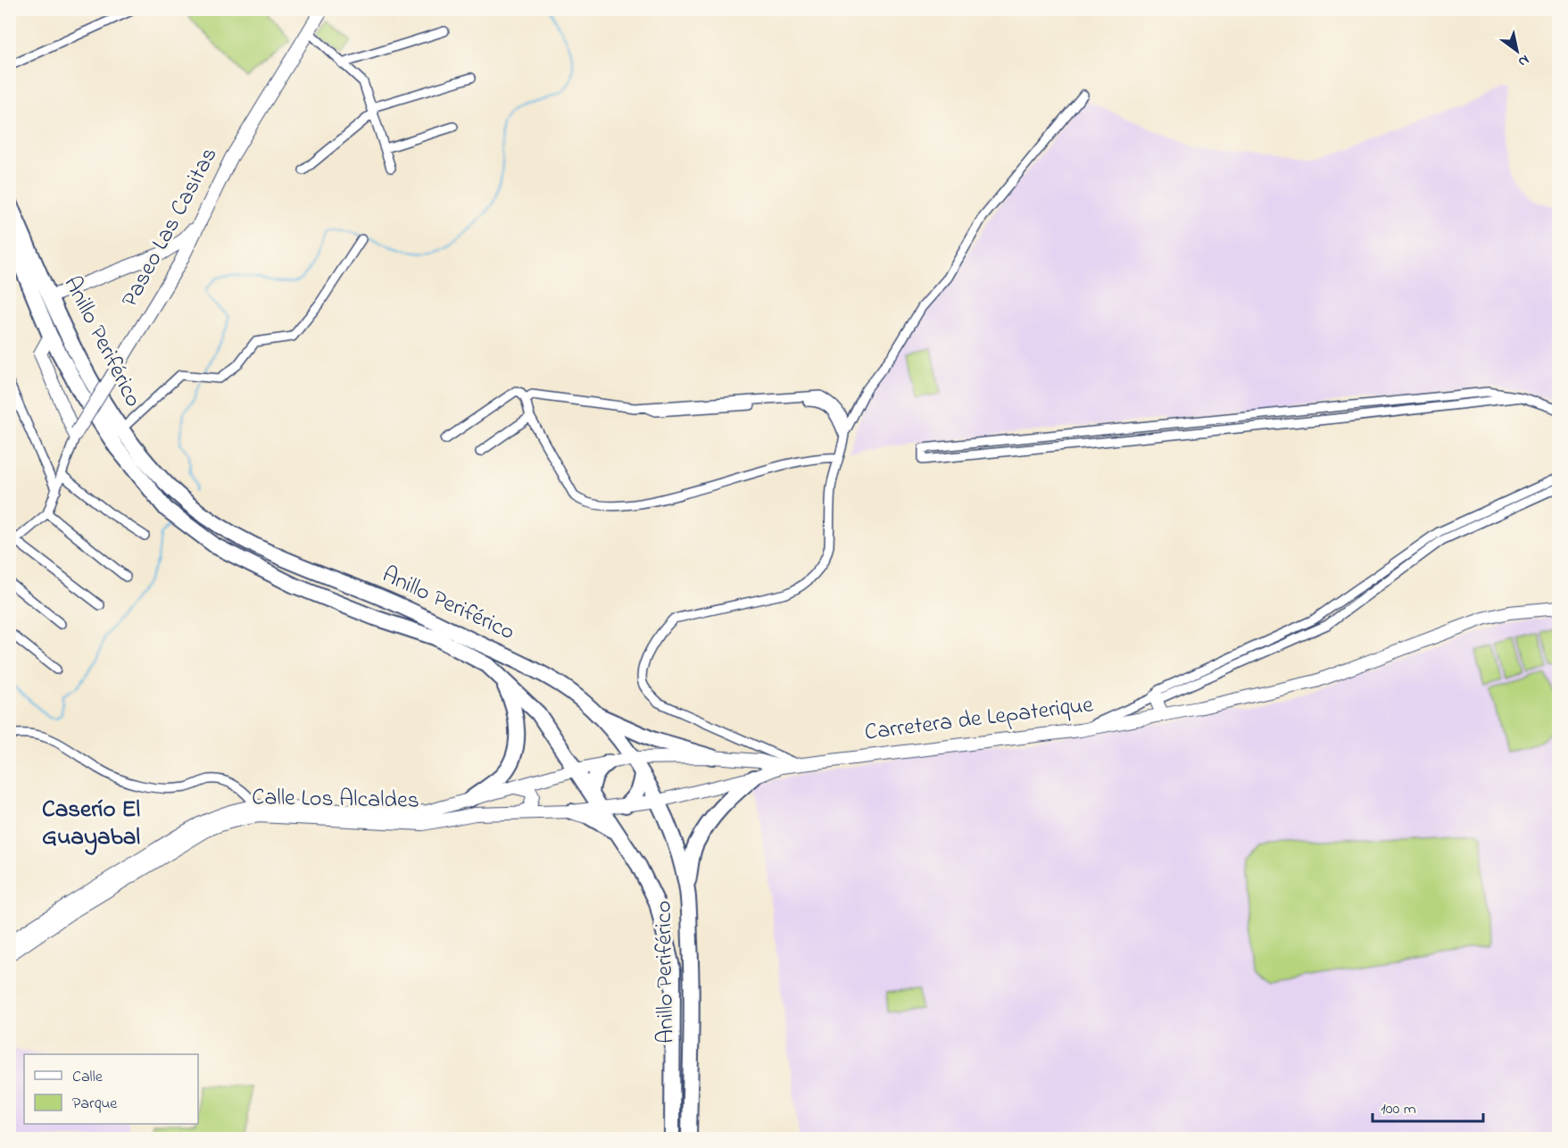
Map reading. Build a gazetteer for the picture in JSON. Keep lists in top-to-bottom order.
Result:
{
  "streets": {
    "highway": ["Anillo Periférico"],
    "main road": ["Paseo Las Casitas", "Carretera de Lepaterique", "Calle Los Alcaldes"]
  },
  "crossings": [
    ["Anillo Periférico", "Carretera de Lepaterique"],
    ["Anillo Periférico", "Calle Los Alcaldes"],
    ["Carretera de Lepaterique", "Calle Los Alcaldes"]
  ],
  "districts": ["Caserío El Guayabal"],
  "legend": ["Calle", "Parque"],
  "scale_bar": "100 m",
  "north": "bottom right"
}
